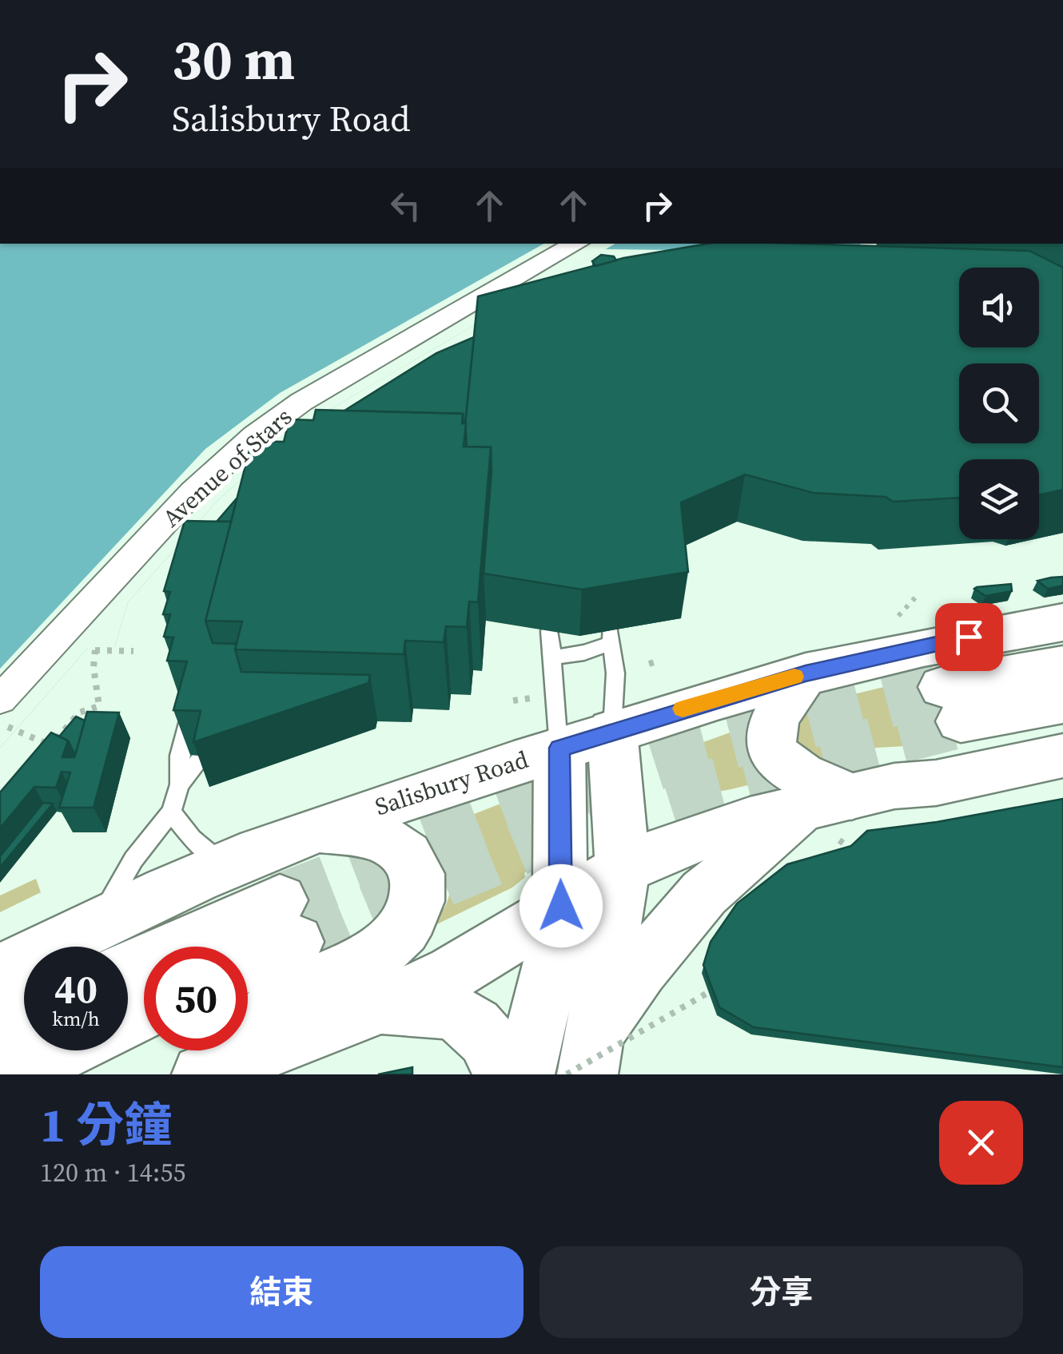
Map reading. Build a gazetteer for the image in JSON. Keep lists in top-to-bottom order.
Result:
{
  "streets": {
    "main road": ["Salisbury Road"],
    "street": ["Avenue of Stars"]
  },
  "page": {
    "turn": ["30 m", "Salisbury Road"],
    "speed": "40 km/h",
    "limit": "50",
    "heading": ["1 分鐘", "120 m · 14:55"],
    "buttons": ["結束", "分享"]
  }
}
